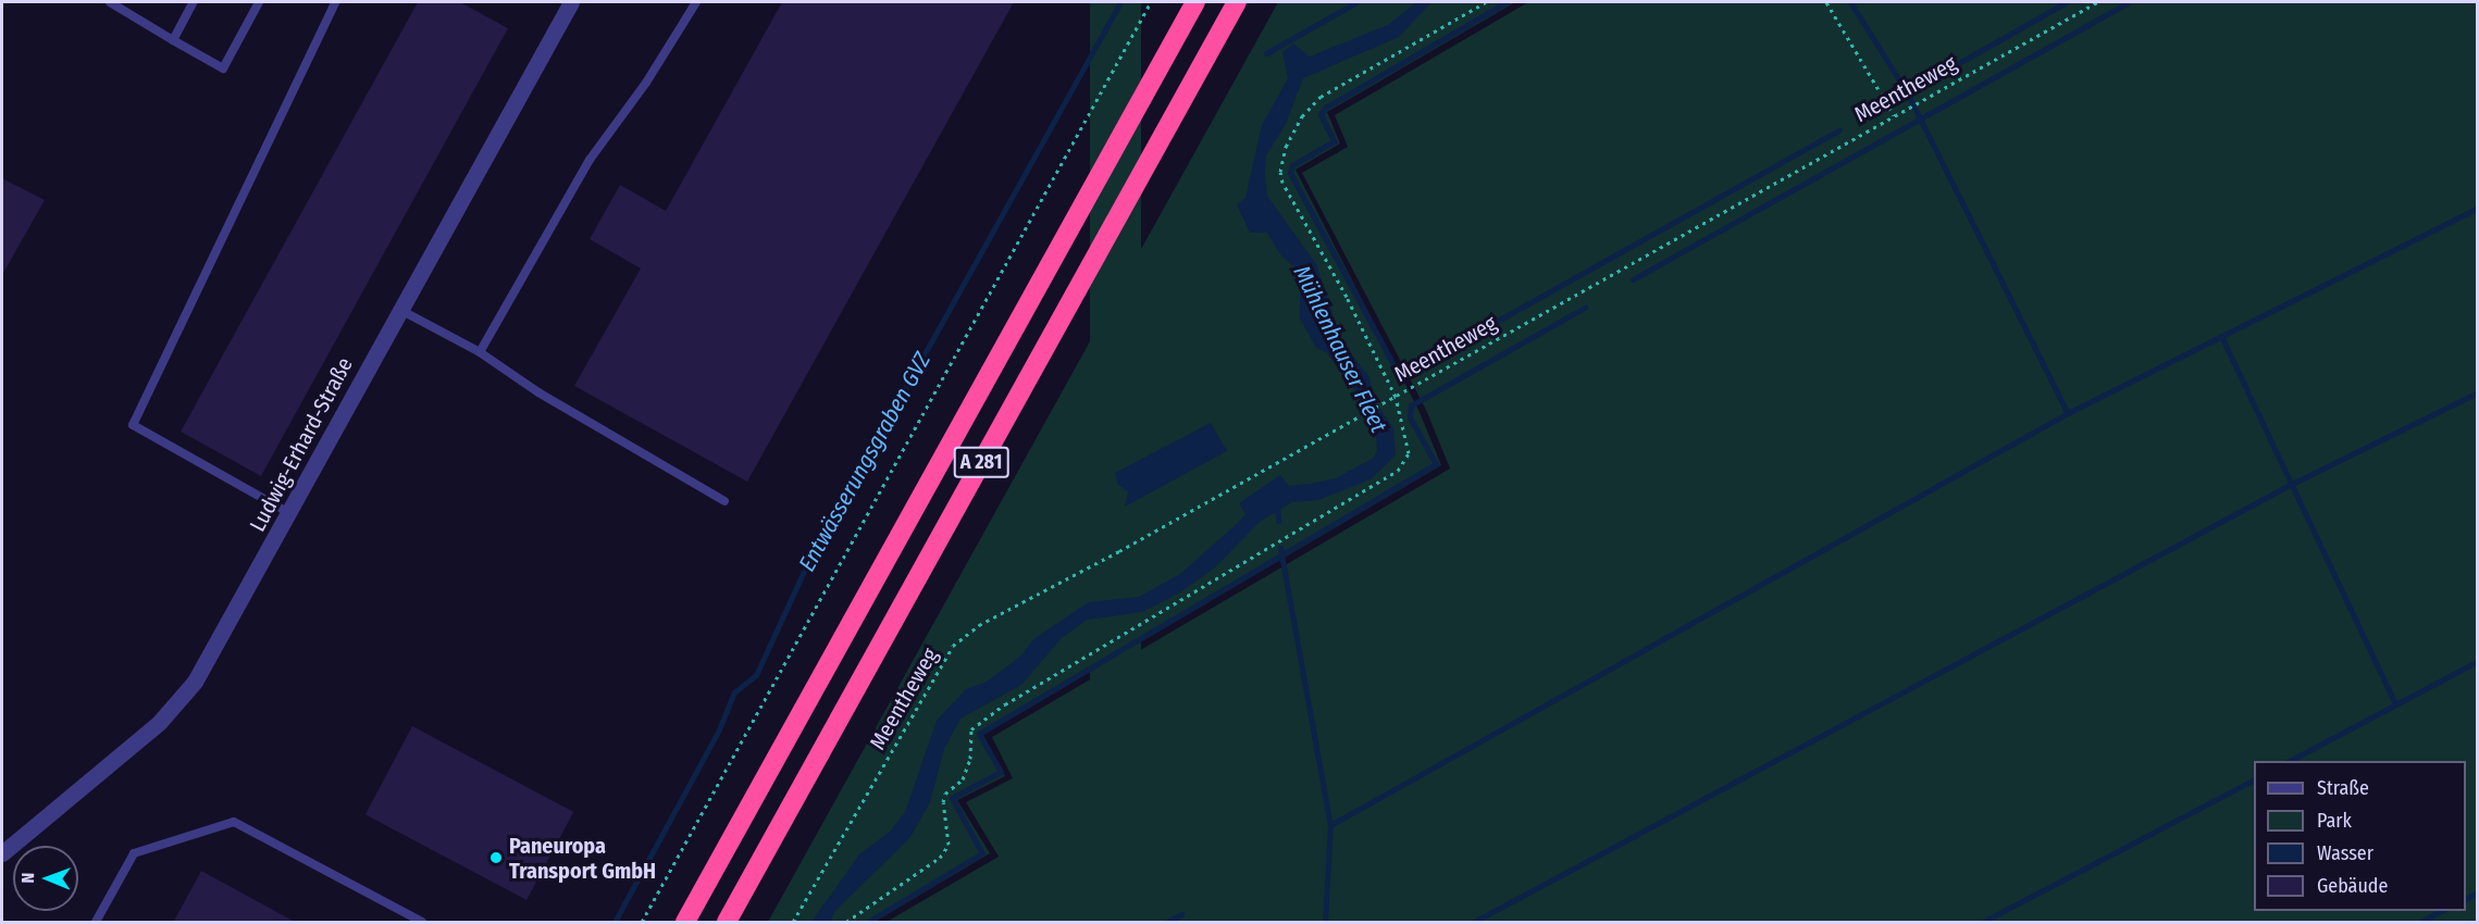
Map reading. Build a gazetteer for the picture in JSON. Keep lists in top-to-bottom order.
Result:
{
  "streets": {
    "highway": ["A 281"],
    "street": ["Ludwig-Erhard-Straße"],
    "path": ["Meentheweg"]
  },
  "water": ["Mühlenhauser Fleet", "Entwässerungsgraben GVZ"],
  "places": ["Paneuropa Transport GmbH"],
  "legend": [
    "Straße",
    "Park",
    "Wasser",
    "Gebäude"
  ],
  "north": "left"
}
